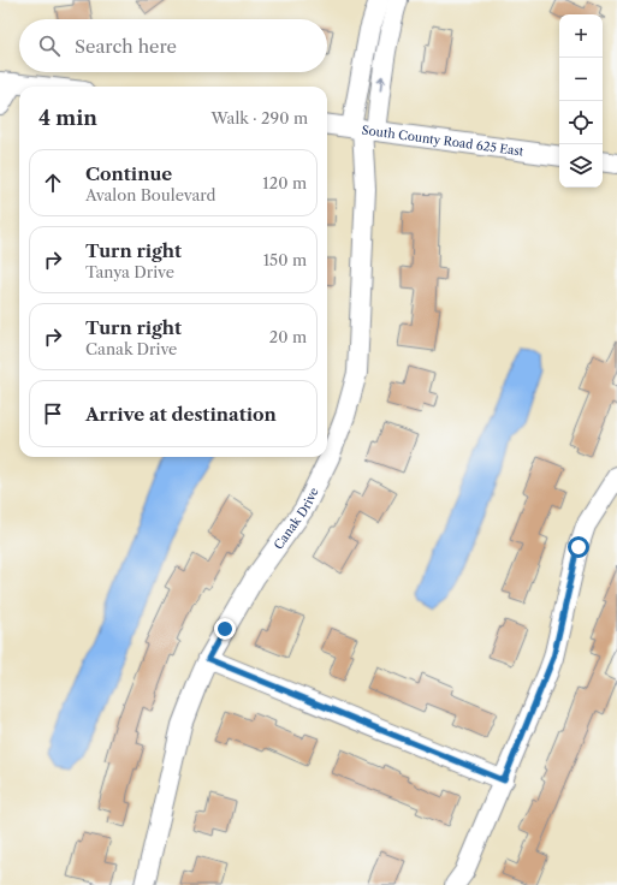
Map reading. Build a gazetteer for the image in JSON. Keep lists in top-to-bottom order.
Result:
{
  "streets": {
    "street": ["South County Road 625 East", "Canak Drive"]
  },
  "crossings": [
    ["South County Road 625 East", "Canak Drive"]
  ],
  "page": {
    "map_buttons": ["+", "−"],
    "search": "Search here",
    "heading": ["4 min", "Walk · 290 m"],
    "list": [
      ["Continue", "Avalon Boulevard", "120 m"],
      ["Turn right", "Tanya Drive", "150 m"],
      ["Turn right", "Canak Drive", "20 m"],
      "Arrive at destination"
    ]
  }
}
